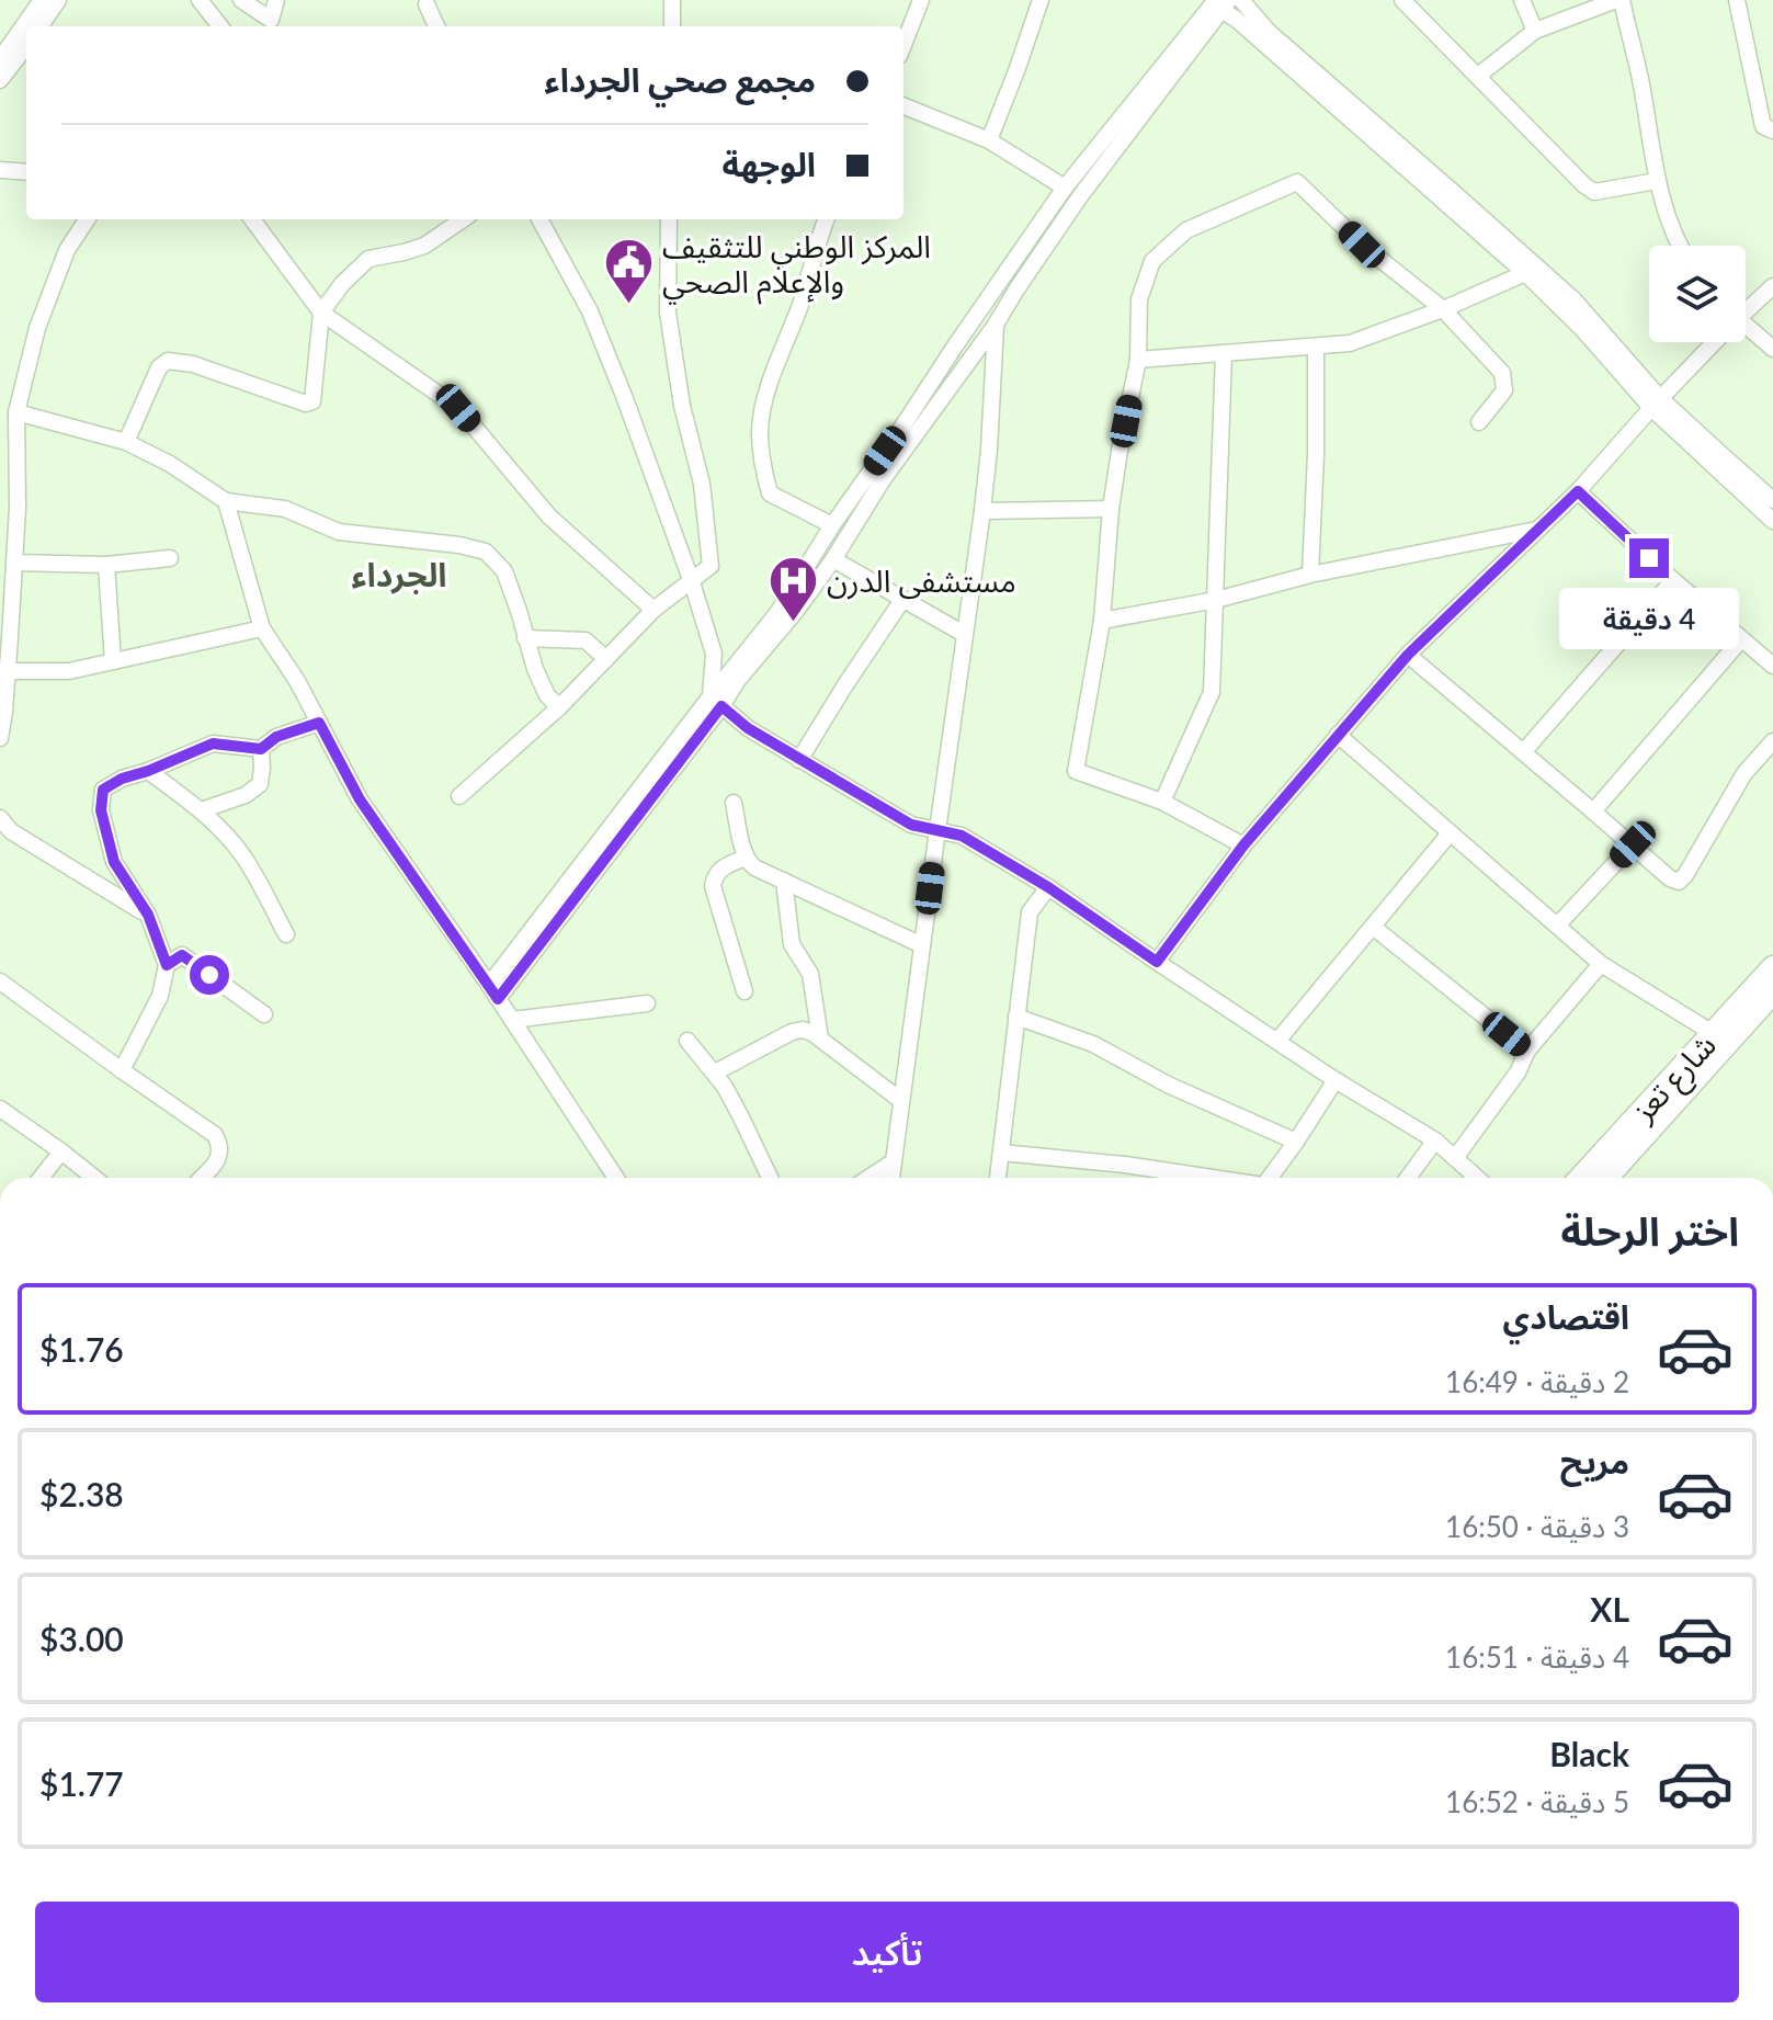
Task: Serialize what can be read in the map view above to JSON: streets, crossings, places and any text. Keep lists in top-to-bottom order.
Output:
{
  "streets": {
    "highway": ["شارع تعز"]
  },
  "districts": ["الجرداء"],
  "places": {
    "public building": ["المركز الوطني للتثقيف والإعلام الصحي"],
    "hospital": ["مستشفى الدرن"]
  },
  "page": {
    "banner": ["مجمع صحي الجرداء", "الوجهة"],
    "bubble": "4 دقيقة",
    "heading": "اختر الرحلة",
    "list": [
      {
        "name": "اقتصادي",
        "note": "2 دقيقة · 16:49",
        "value": "$1.76"
      },
      {
        "name": "مريح",
        "note": "3 دقيقة · 16:50",
        "value": "$2.38"
      },
      {
        "name": "XL",
        "note": "4 دقيقة · 16:51",
        "value": "$3.00"
      },
      {
        "name": "Black",
        "note": "5 دقيقة · 16:52",
        "value": "$1.77"
      }
    ],
    "buttons": "تأكيد"
  }
}
